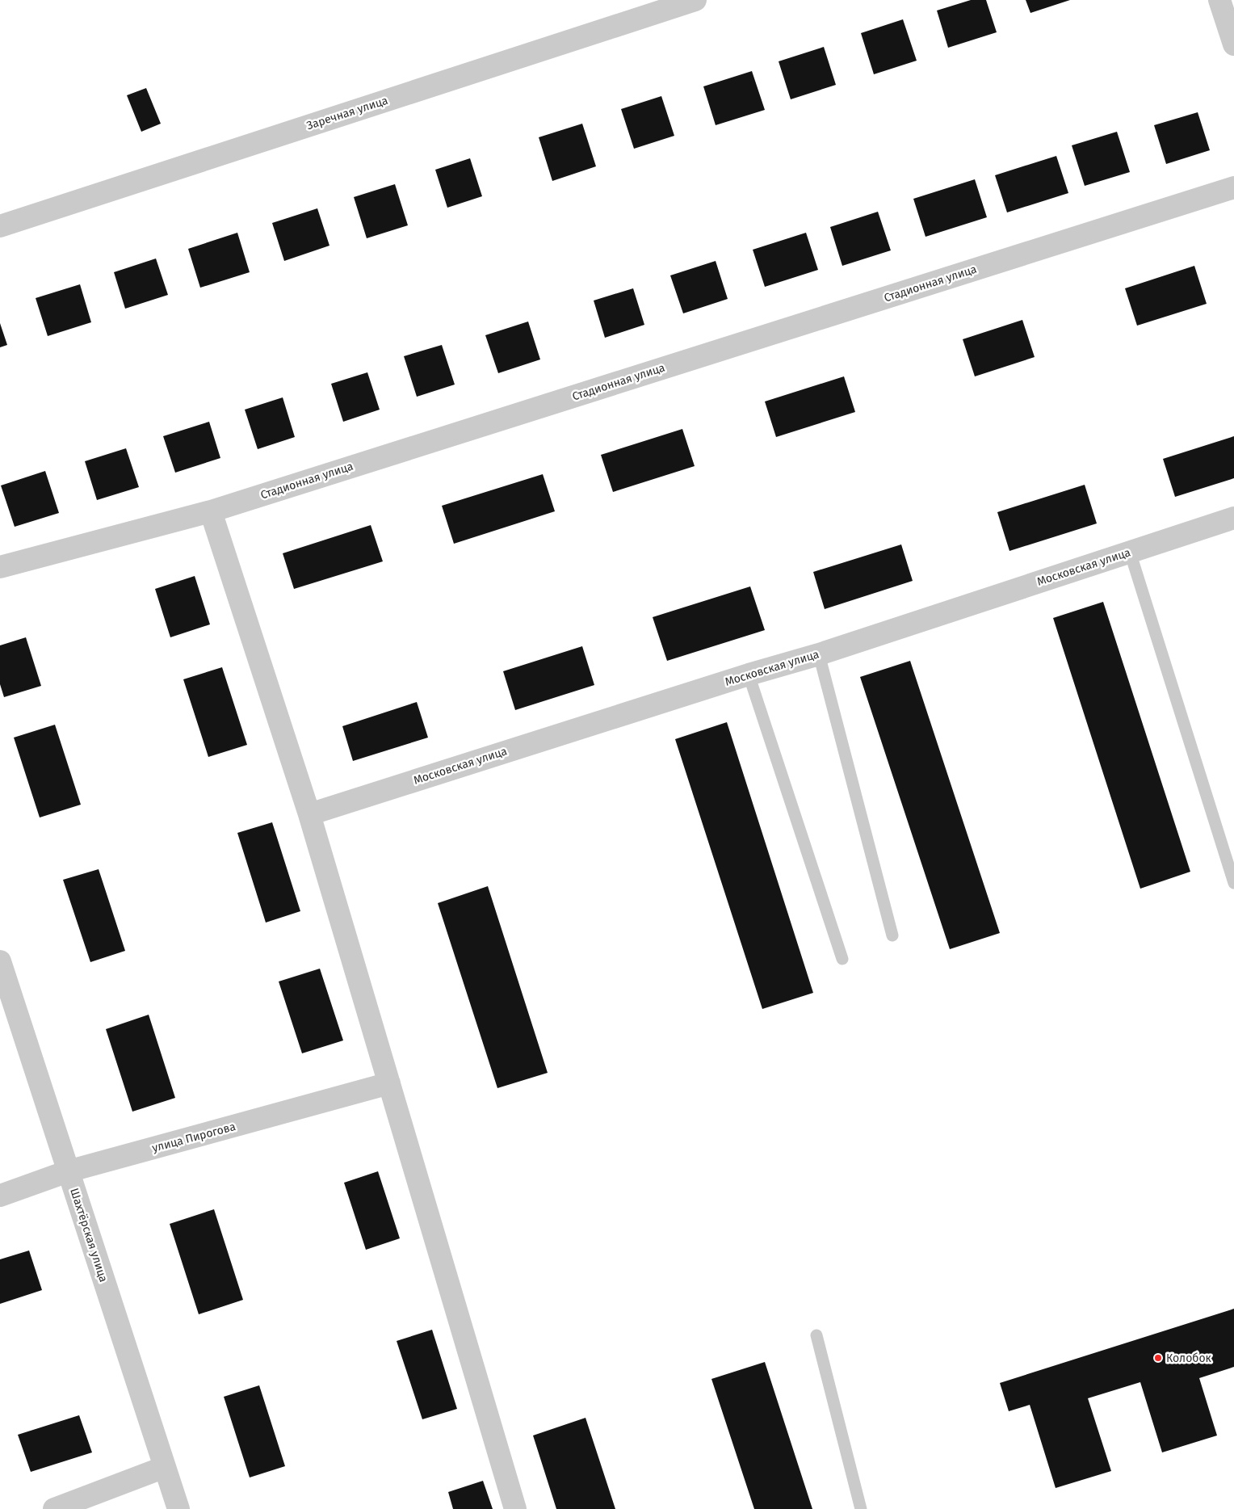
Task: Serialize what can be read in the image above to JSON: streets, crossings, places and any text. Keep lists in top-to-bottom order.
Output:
{
  "streets": {
    "street": [
      "Заречная улица",
      "Стадионная улица",
      "Московская улица",
      "улица Пирогова",
      "Шахтёрская улица"
    ]
  },
  "crossings": [
    ["улица Пирогова", "Шахтёрская улица"]
  ],
  "places": ["Колобок"]
}
